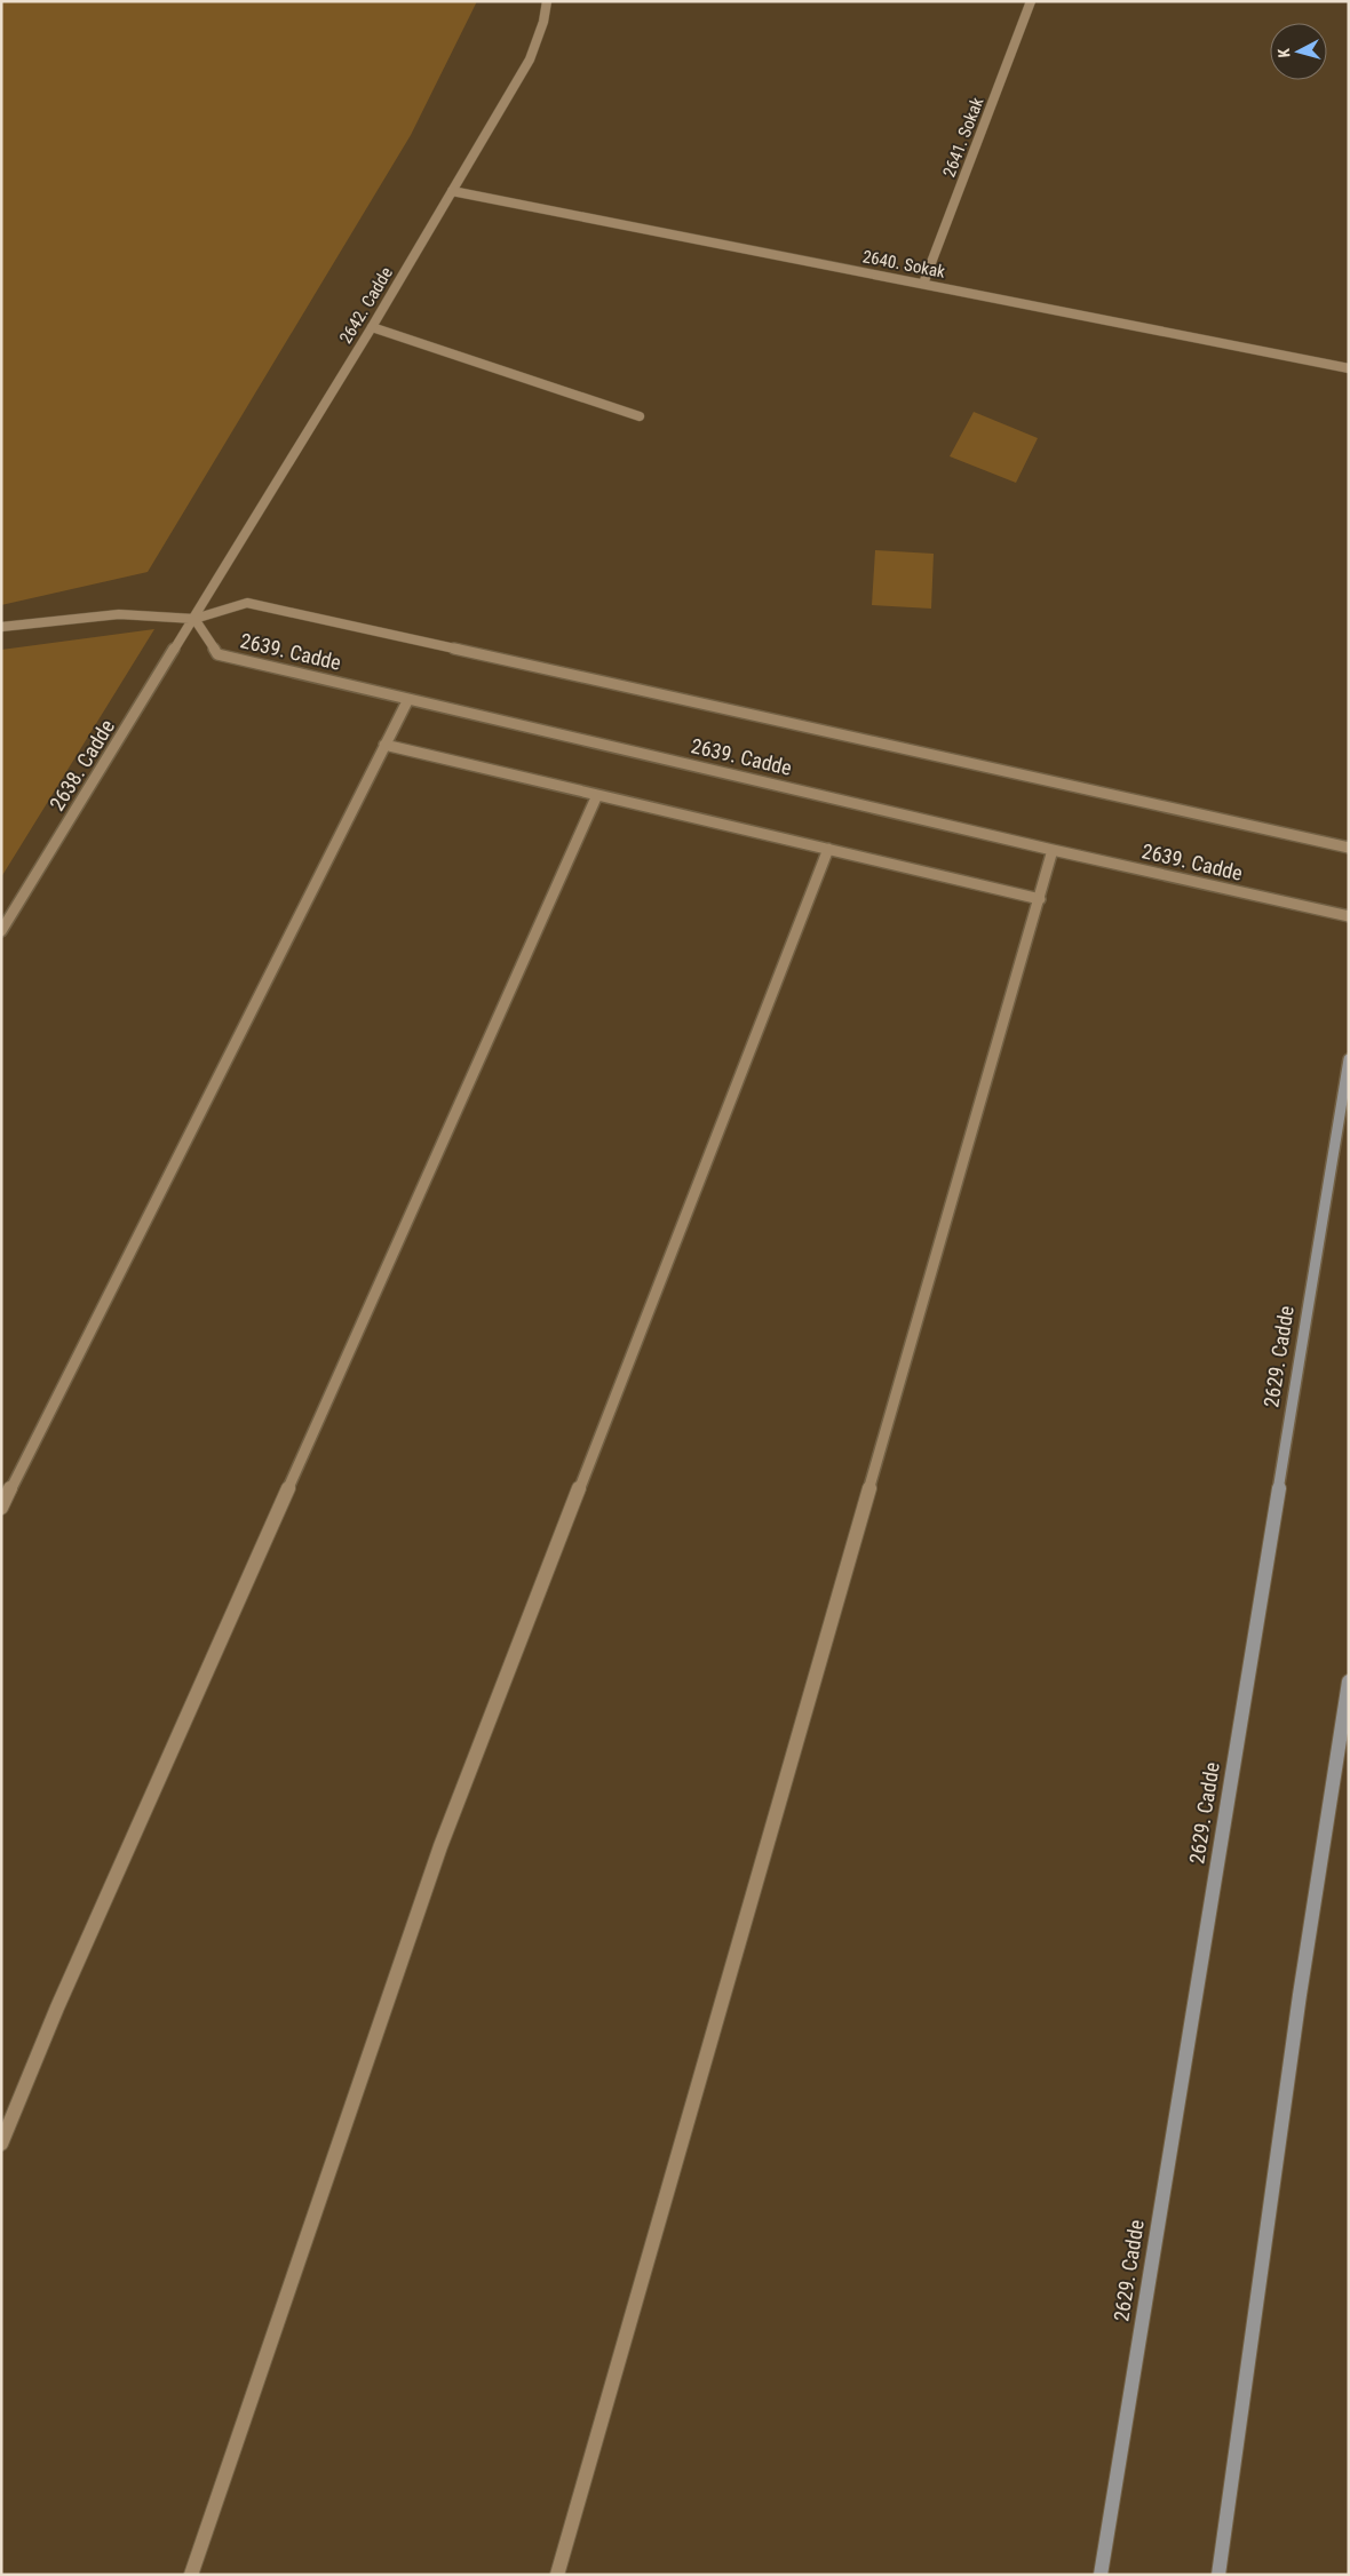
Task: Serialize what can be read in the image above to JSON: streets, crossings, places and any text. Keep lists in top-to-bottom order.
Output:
{
  "streets": {
    "main road": ["2629. Cadde"],
    "street": [
      "2641. Sokak",
      "2640. Sokak",
      "2642. Cadde",
      "2639. Cadde",
      "2638. Cadde"
    ]
  },
  "crossings": [
    ["2641. Sokak", "2640. Sokak"],
    ["2640. Sokak", "2642. Cadde"],
    ["2642. Cadde", "2639. Cadde"],
    ["2642. Cadde", "2638. Cadde"],
    ["2639. Cadde", "2638. Cadde"]
  ],
  "north": "left"
}
